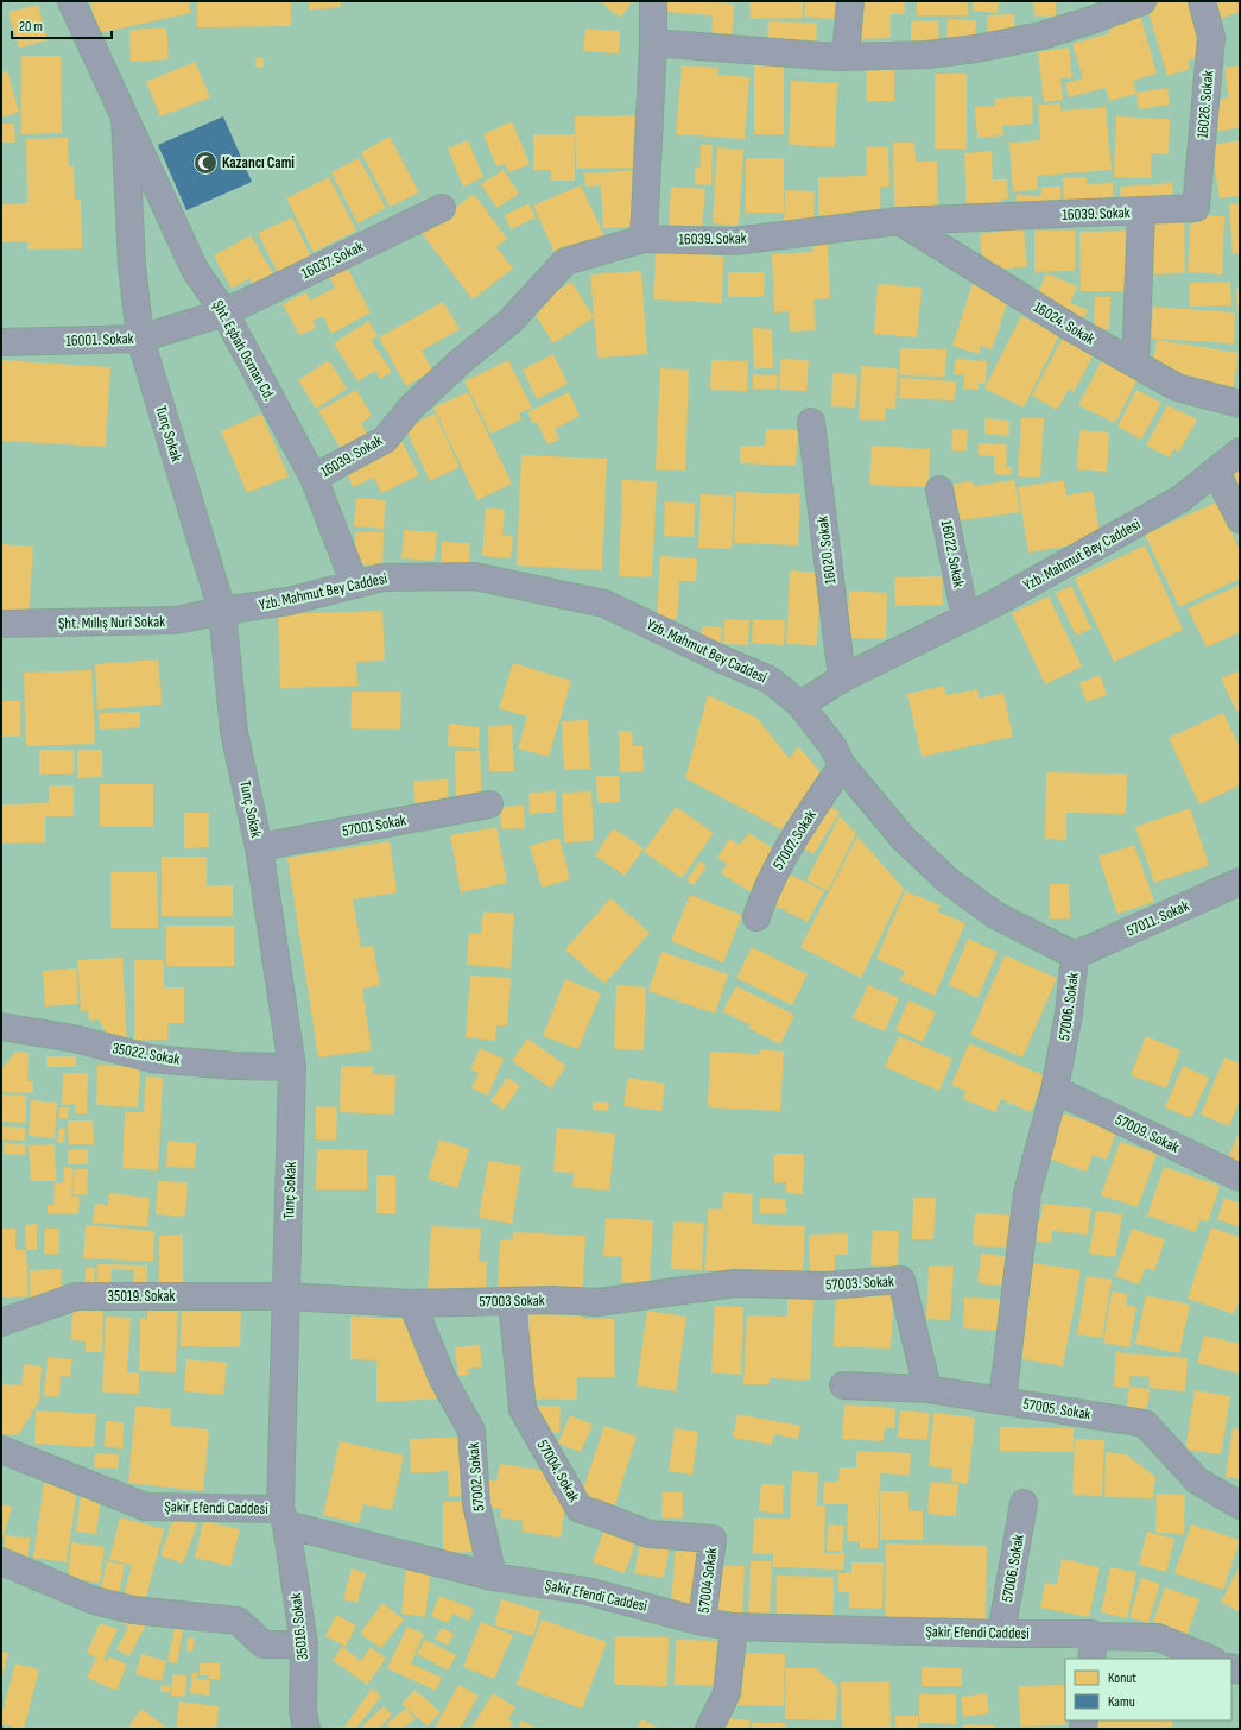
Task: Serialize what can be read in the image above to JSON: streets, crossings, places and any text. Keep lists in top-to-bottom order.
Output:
{
  "streets": {
    "street": [
      "16026. Sokak",
      "16039. Sokak",
      "16037. Sokak",
      "16024. Sokak",
      "16001. Sokak",
      "Şht. Eşbah Osman Cd.",
      "Tunç Sokak",
      "16020. Sokak",
      "16022. Sokak",
      "Yzb. Mahmut Bey Caddesi",
      "Şht. Mıllış Nuri Sokak",
      "57001 Sokak",
      "57007. Sokak",
      "57011. Sokak",
      "57006. Sokak",
      "35022. Sokak",
      "57009. Sokak",
      "57003. Sokak",
      "35019. Sokak",
      "57003 Sokak",
      "57005. Sokak",
      "57004. Sokak",
      "57002. Sokak",
      "Şakir Efendi Caddesi",
      "57004 Sokak",
      "35016. Sokak"
    ]
  },
  "crossings": [
    ["16026. Sokak", "16039. Sokak"],
    ["16039. Sokak", "16024. Sokak"],
    ["16039. Sokak", "Şht. Eşbah Osman Cd."],
    ["16037. Sokak", "16001. Sokak"],
    ["16037. Sokak", "Şht. Eşbah Osman Cd."],
    ["16001. Sokak", "Şht. Eşbah Osman Cd."],
    ["16001. Sokak", "Tunç Sokak"],
    ["Şht. Eşbah Osman Cd.", "Tunç Sokak"],
    ["Şht. Eşbah Osman Cd.", "Yzb. Mahmut Bey Caddesi"],
    ["Tunç Sokak", "Yzb. Mahmut Bey Caddesi"],
    ["Tunç Sokak", "Şht. Mıllış Nuri Sokak"],
    ["Tunç Sokak", "57001 Sokak"],
    ["Tunç Sokak", "35022. Sokak"],
    ["Tunç Sokak", "35019. Sokak"],
    ["Tunç Sokak", "57003 Sokak"],
    ["Tunç Sokak", "Şakir Efendi Caddesi"],
    ["Tunç Sokak", "35016. Sokak"],
    ["16020. Sokak", "Yzb. Mahmut Bey Caddesi"],
    ["16022. Sokak", "Yzb. Mahmut Bey Caddesi"],
    ["Yzb. Mahmut Bey Caddesi", "Şht. Mıllış Nuri Sokak"],
    ["Yzb. Mahmut Bey Caddesi", "57006. Sokak"],
    ["57007. Sokak", "57006. Sokak"],
    ["57011. Sokak", "57006. Sokak"],
    ["57006. Sokak", "57009. Sokak"],
    ["57006. Sokak", "57005. Sokak"],
    ["57006. Sokak", "Şakir Efendi Caddesi"],
    ["57003. Sokak", "57003 Sokak"],
    ["57003. Sokak", "57005. Sokak"],
    ["35019. Sokak", "57003 Sokak"],
    ["57003 Sokak", "57004. Sokak"],
    ["57003 Sokak", "57002. Sokak"],
    ["57004. Sokak", "57004 Sokak"],
    ["57002. Sokak", "Şakir Efendi Caddesi"],
    ["Şakir Efendi Caddesi", "57004 Sokak"],
    ["Şakir Efendi Caddesi", "35016. Sokak"]
  ],
  "places": {
    "mosque": ["Kazancı Cami"]
  },
  "legend": ["Konut", "Kamu"],
  "scale_bar": "20 m"
}
